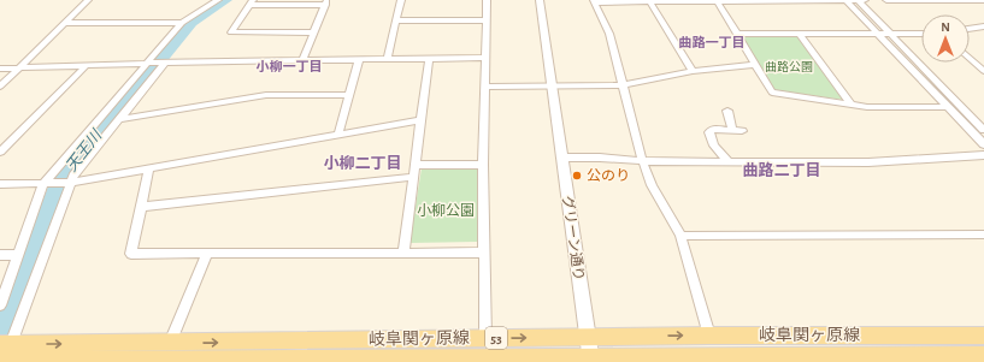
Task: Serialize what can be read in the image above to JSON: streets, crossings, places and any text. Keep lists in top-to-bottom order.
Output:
{
  "streets": {
    "main road": ["岐阜関ヶ原線", "53"],
    "street": ["グリーン通り"]
  },
  "crossings": [
    ["グリーン通り", "岐阜関ヶ原線"]
  ],
  "districts": [
    "曲路一丁目",
    "小柳一丁目",
    "小柳二丁目",
    "曲路二丁目"
  ],
  "water": ["天王川"],
  "parks": ["曲路公園", "小柳公園"],
  "places": ["公のり"],
  "north": "top"
}
